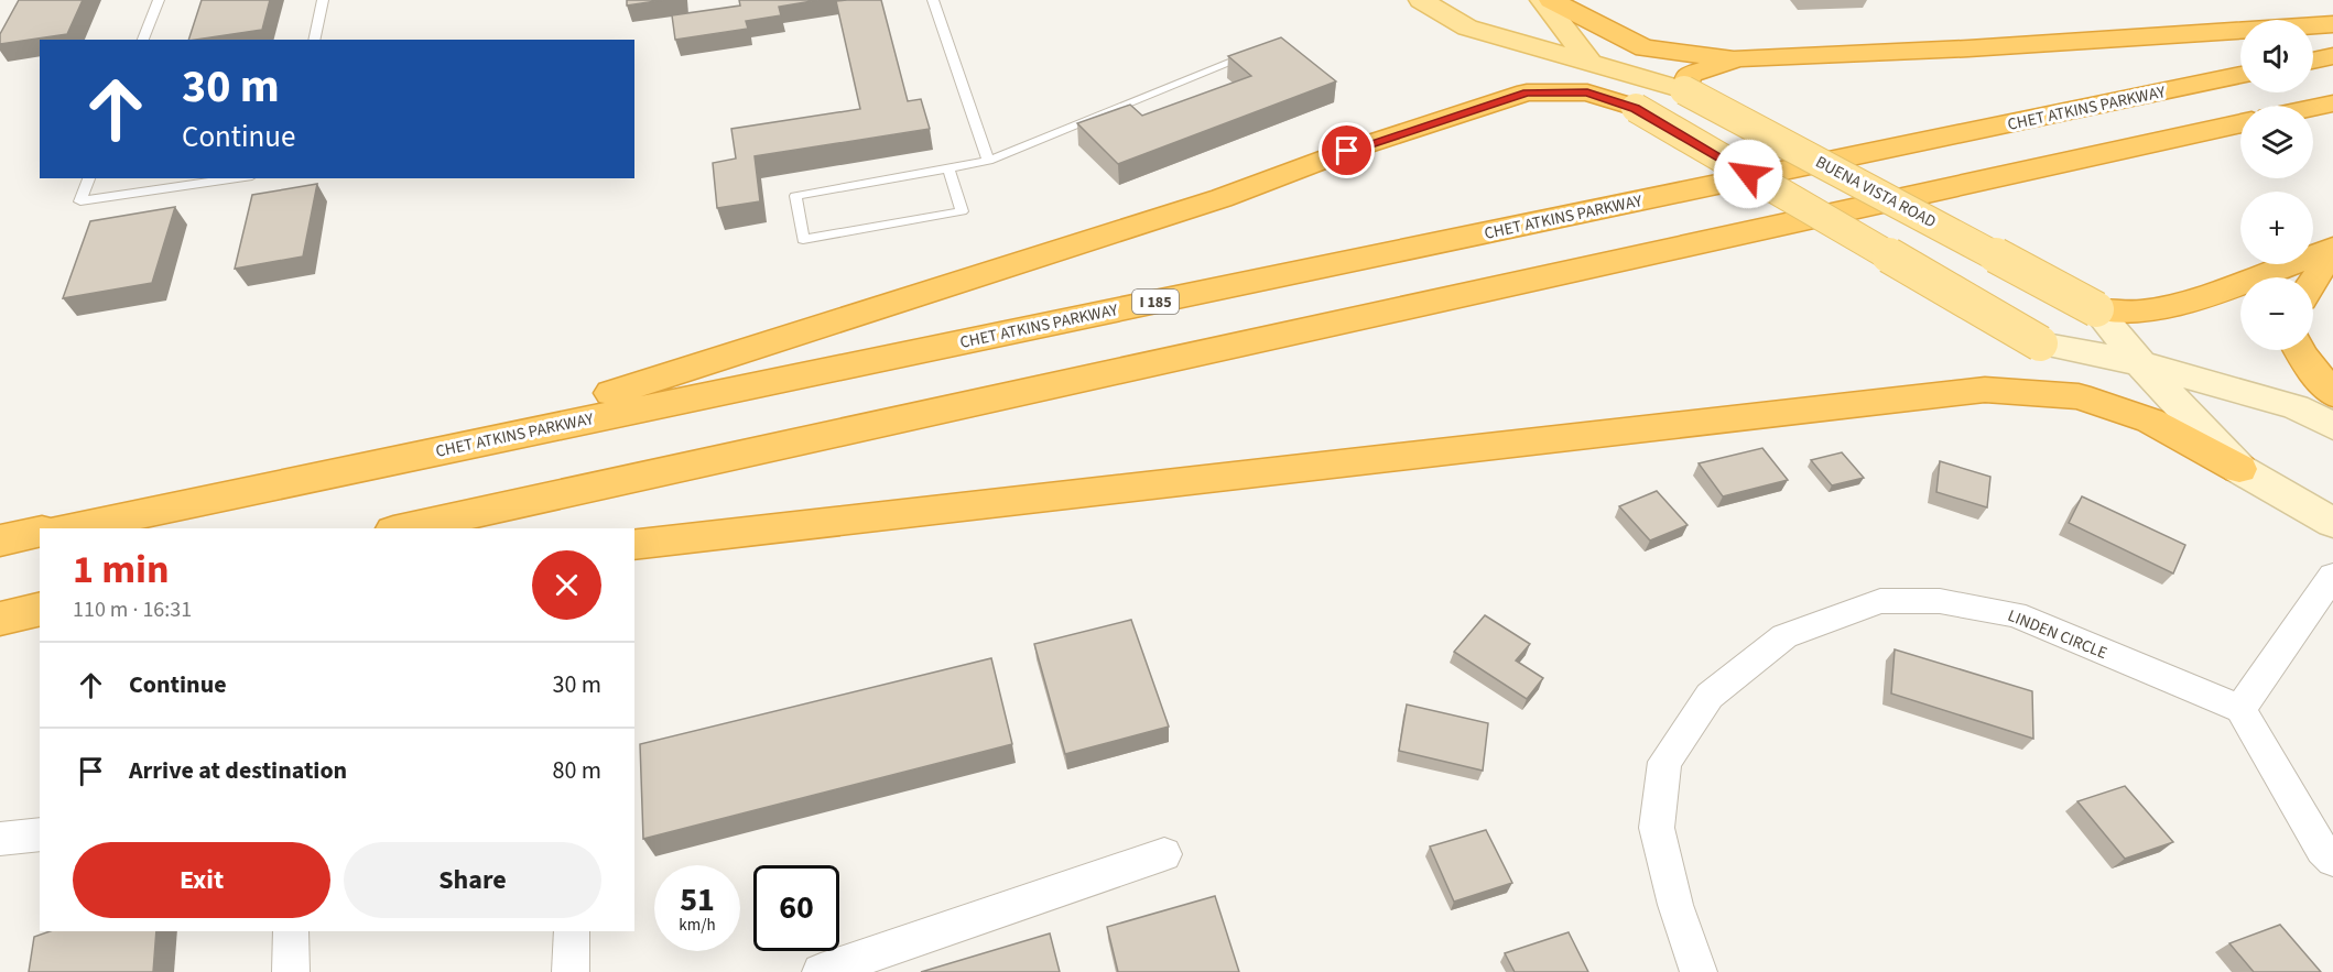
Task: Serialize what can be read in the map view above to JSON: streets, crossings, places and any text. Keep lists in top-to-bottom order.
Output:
{
  "streets": {
    "highway": ["CHET ATKINS PARKWAY", "I 185"],
    "main road": ["BUENA VISTA ROAD"],
    "street": ["LINDEN CIRCLE"]
  },
  "page": {
    "map_buttons": ["+", "−"],
    "turn": ["30 m", "Continue"],
    "heading": ["1 min", "110 m · 16:31"],
    "list": [
      {
        "name": "Continue",
        "value": "30 m"
      },
      {
        "name": "Arrive at destination",
        "value": "80 m"
      }
    ],
    "buttons": ["Exit", "Share"],
    "speed": "51 km/h",
    "limit": "60"
  }
}
